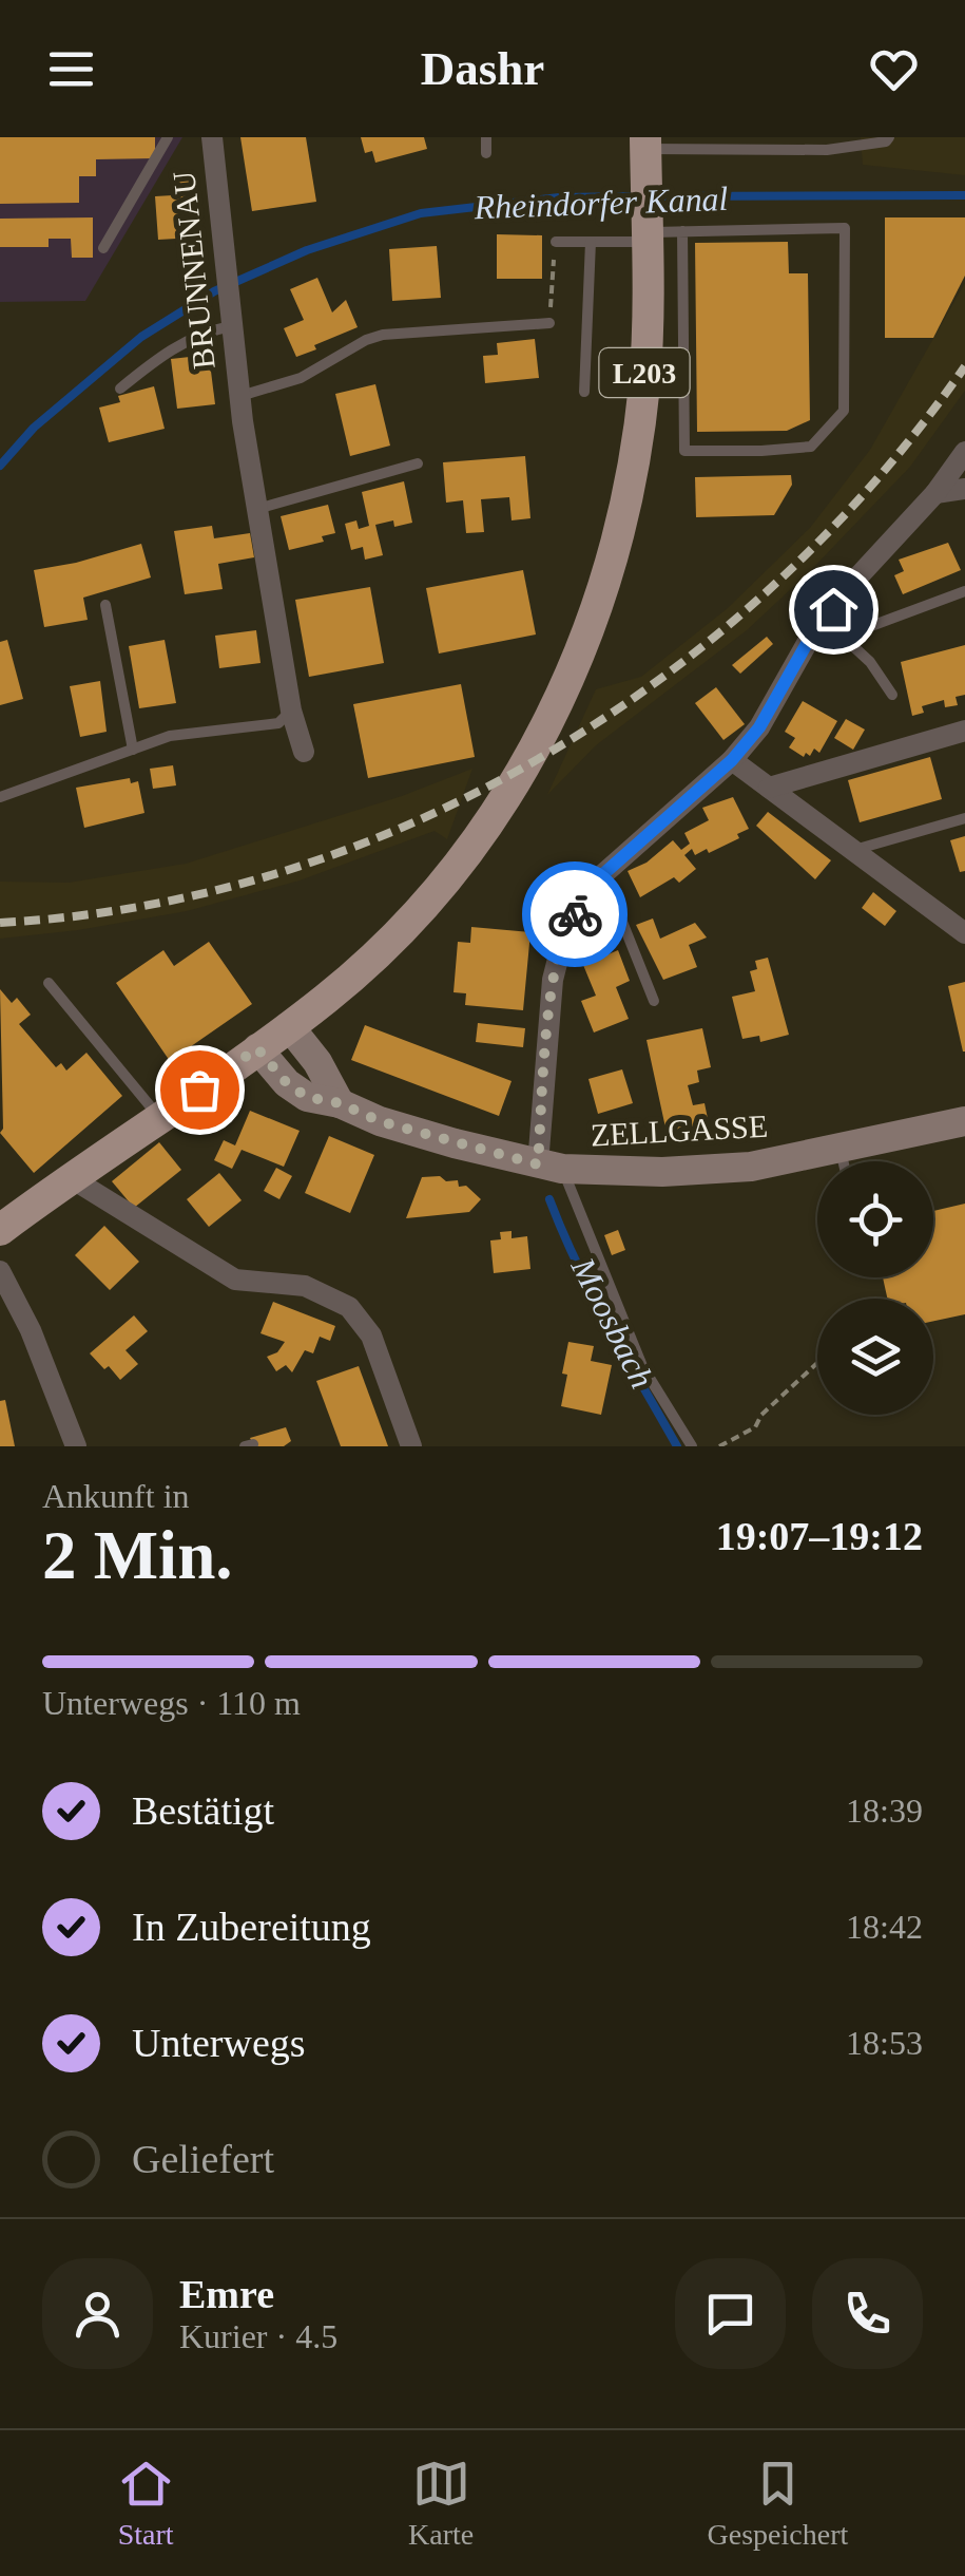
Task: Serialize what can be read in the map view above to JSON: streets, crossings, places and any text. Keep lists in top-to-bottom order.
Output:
{
  "streets": {
    "main road": ["L203", "ZELLGASSE"],
    "street": ["BRUNNENAU"]
  },
  "crossings": [
    ["L203", "ZELLGASSE"]
  ],
  "water": ["Rheindorfer Kanal", "Moosbach"],
  "page": {
    "header": "Dashr",
    "heading": ["2 Min.", "Ankunft in", "19:07–19:12"],
    "panel": ["Emre", "Kurier · 4.5"],
    "bar": "Unterwegs · 110 m",
    "list": [
      ["Bestätigt", "18:39"],
      ["In Zubereitung", "18:42"],
      ["Unterwegs", "18:53"],
      "Geliefert"
    ],
    "tabs": ["Start", "Karte", "Gespeichert"]
  }
}
